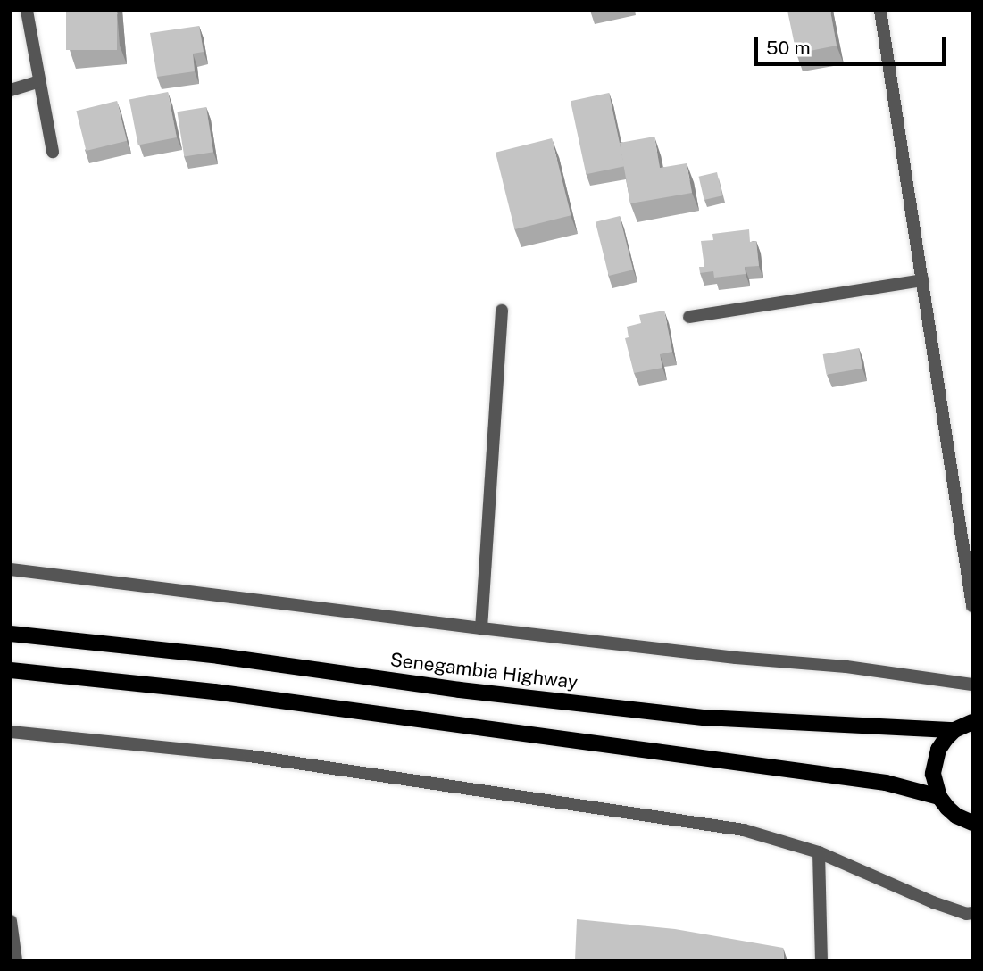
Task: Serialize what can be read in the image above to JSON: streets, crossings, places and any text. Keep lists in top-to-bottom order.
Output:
{
  "streets": {
    "main road": ["Senegambia Highway"]
  },
  "scale_bar": "50 m"
}
